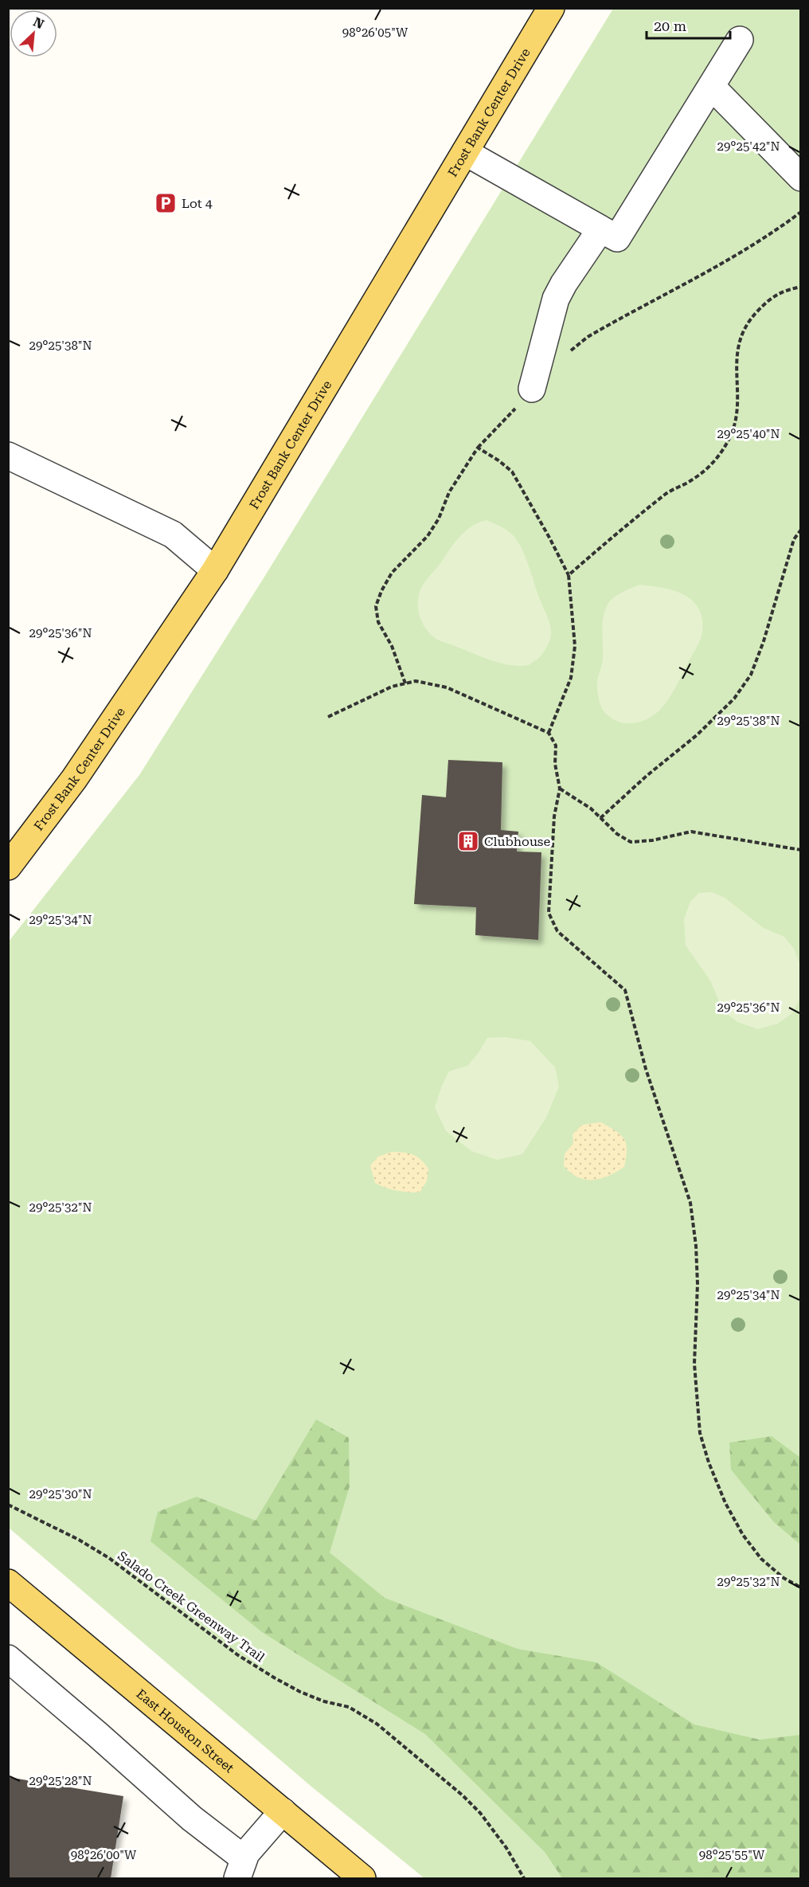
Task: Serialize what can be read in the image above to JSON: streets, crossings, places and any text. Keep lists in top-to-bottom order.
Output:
{
  "streets": {
    "main road": ["Frost Bank Center Drive", "East Houston Street"],
    "path": ["Salado Creek Greenway Trail"]
  },
  "places": {
    "parking": ["Lot 4"],
    "building": ["Clubhouse"]
  },
  "scale_bar": "20 m",
  "north": "top right",
  "coordinates": [
    "98°26'05\"W",
    "29°25'42\"N",
    "29°25'38\"N",
    "29°25'40\"N",
    "29°25'36\"N",
    "29°25'34\"N",
    "29°25'32\"N",
    "29°25'30\"N",
    "29°25'28\"N",
    "98°26'00\"W",
    "98°25'55\"W"
  ]
}
